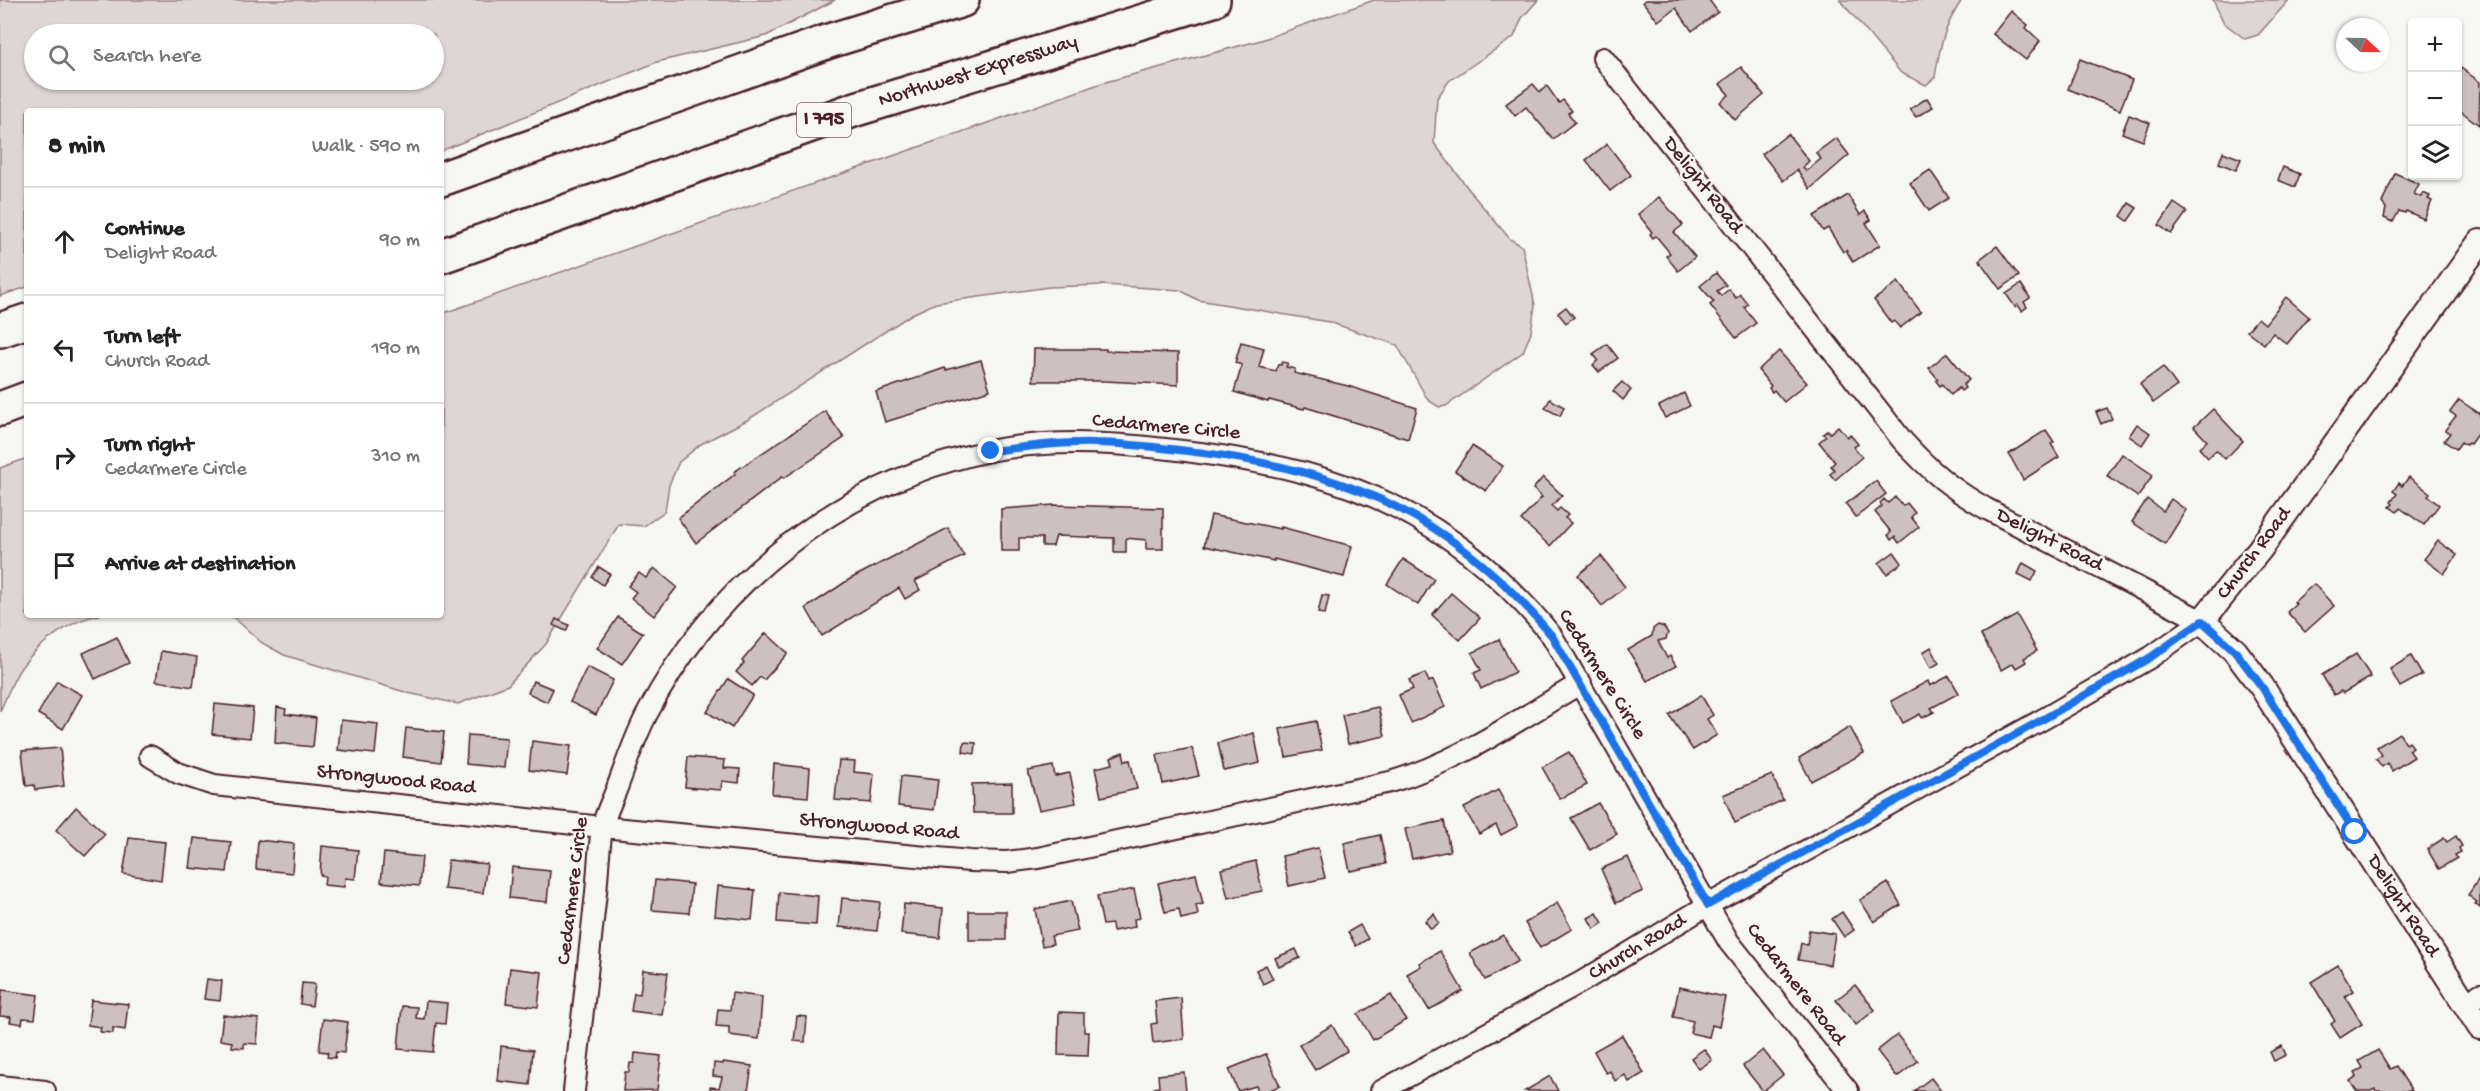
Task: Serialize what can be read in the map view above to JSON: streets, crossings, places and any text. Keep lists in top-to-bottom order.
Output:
{
  "streets": {
    "highway": ["Northwest Expressway", "I 795"],
    "street": [
      "Delight Road",
      "Cedarmere Circle",
      "Church Road",
      "Strongwood Road",
      "Cedarmere Road"
    ]
  },
  "crossings": [
    ["Delight Road", "Church Road"],
    ["Cedarmere Circle", "Church Road"],
    ["Cedarmere Circle", "Strongwood Road"],
    ["Cedarmere Circle", "Cedarmere Road"],
    ["Church Road", "Cedarmere Road"]
  ],
  "north": "right",
  "page": {
    "map_buttons": ["+", "−"],
    "search": "Search here",
    "heading": ["8 min", "Walk · 590 m"],
    "list": [
      ["Continue", "Delight Road", "90 m"],
      ["Turn left", "Church Road", "190 m"],
      ["Turn right", "Cedarmere Circle", "310 m"],
      "Arrive at destination"
    ]
  }
}
